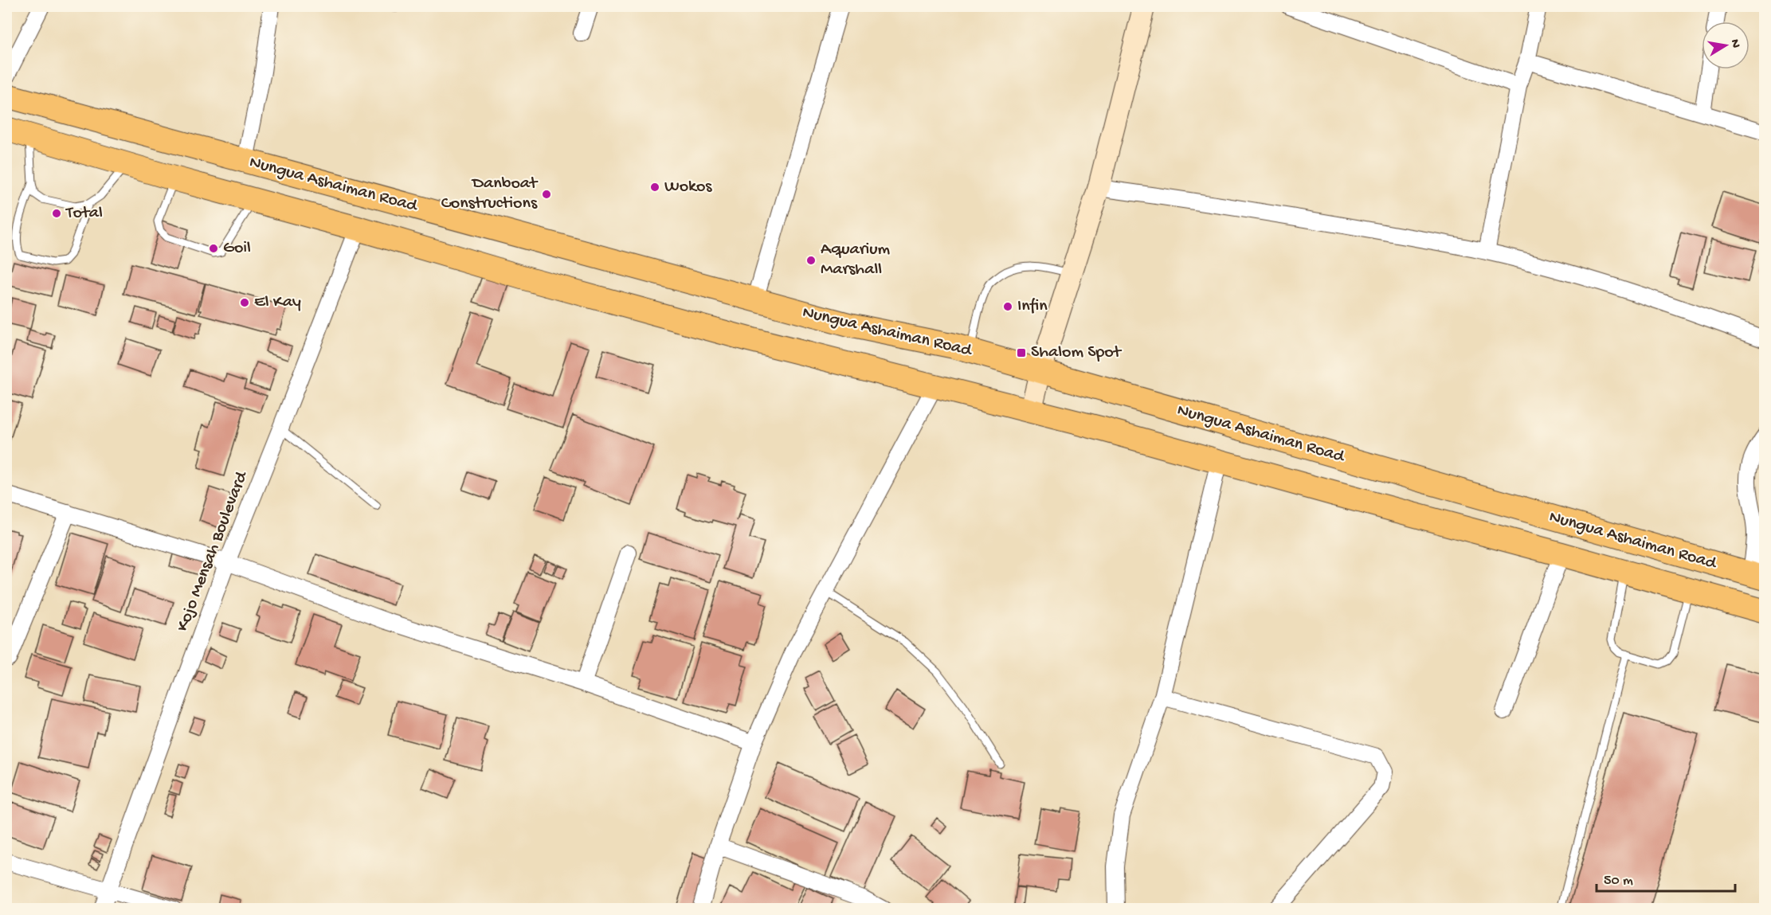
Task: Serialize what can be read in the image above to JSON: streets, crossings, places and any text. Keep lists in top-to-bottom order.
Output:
{
  "streets": {
    "main road": ["Nungua Ashaiman Road"],
    "street": ["Kojo Mensah Boulevard"]
  },
  "crossings": [
    ["Nungua Ashaiman Road", "Kojo Mensah Boulevard"]
  ],
  "places": {
    "other": [
      "Wokos",
      "Danboat Constructions",
      "Total",
      "Goil",
      "Aquarium Marshall",
      "El Kay",
      "Infin"
    ],
    "transit": ["Shalom Spot"]
  },
  "scale_bar": "50 m",
  "north": "right"
}
